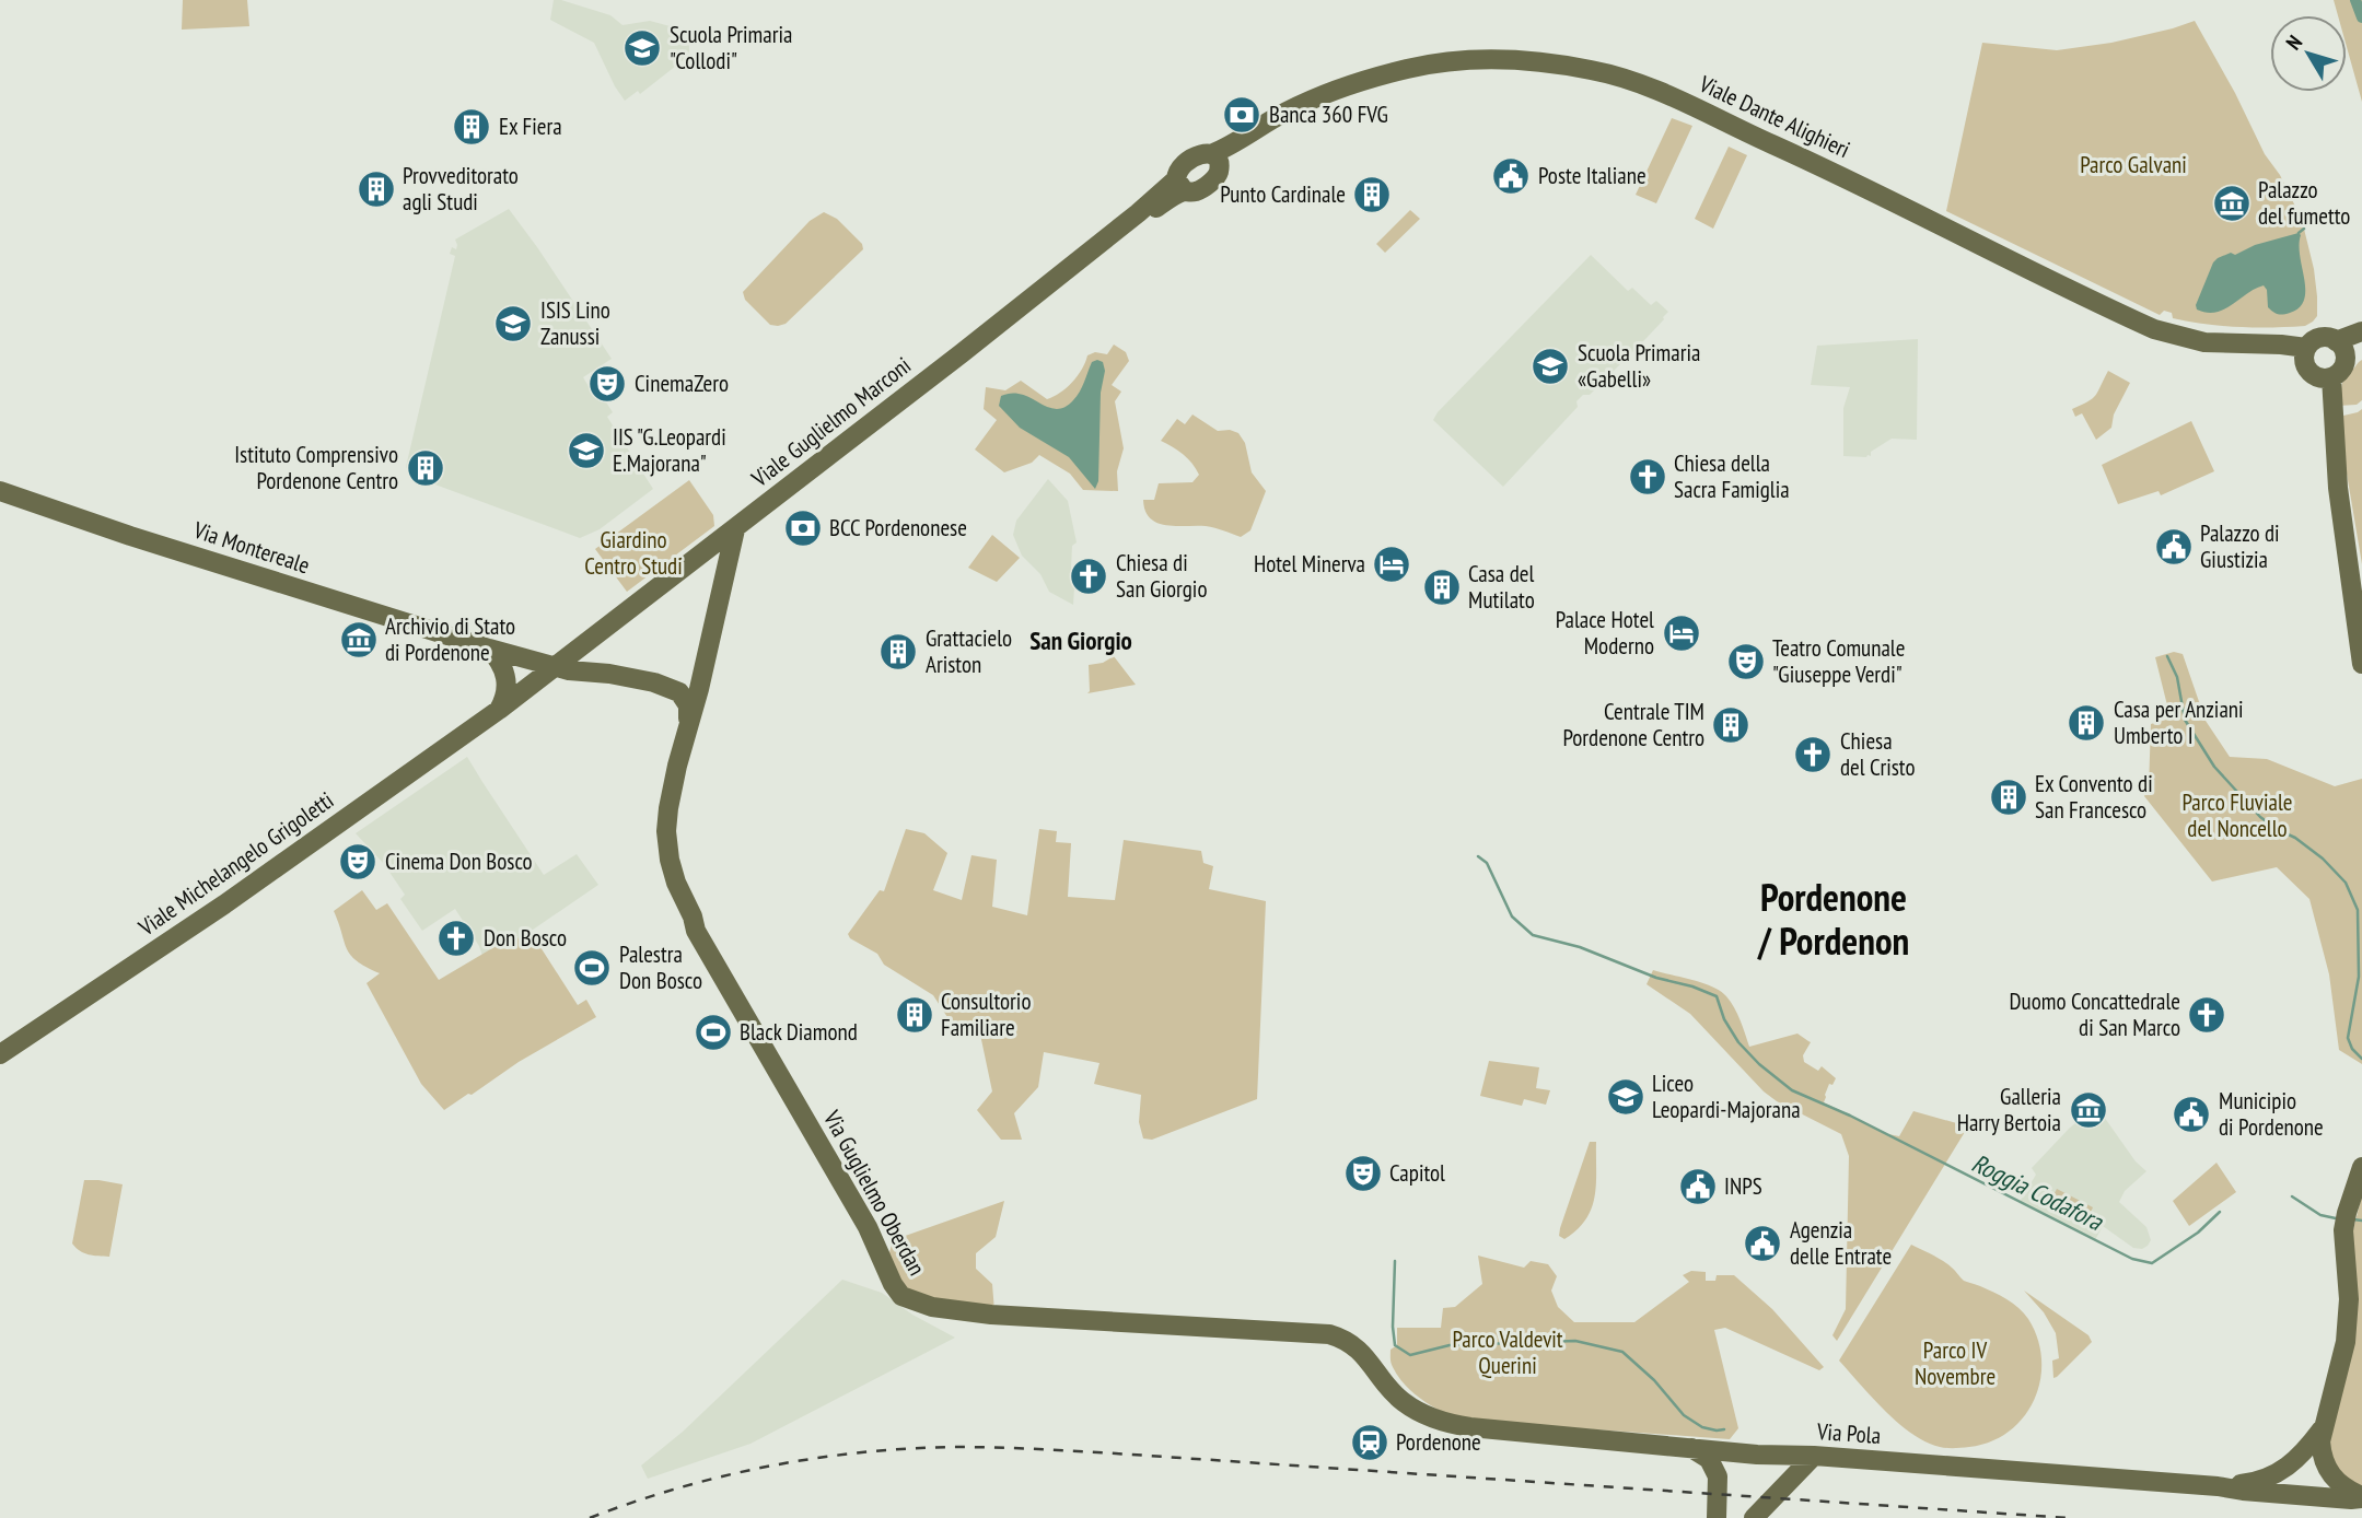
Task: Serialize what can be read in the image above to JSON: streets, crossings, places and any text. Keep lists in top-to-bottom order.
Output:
{
  "streets": {
    "main road": [
      "Viale Dante Alighieri",
      "Viale Guglielmo Marconi",
      "Via Montereale",
      "Viale Michelangelo Grigoletti",
      "Via Guglielmo Oberdan",
      "Via Pola"
    ]
  },
  "crossings": [
    ["Viale Dante Alighieri", "Viale Guglielmo Marconi"],
    ["Viale Guglielmo Marconi", "Via Montereale"],
    ["Viale Guglielmo Marconi", "Viale Michelangelo Grigoletti"],
    ["Viale Guglielmo Marconi", "Via Guglielmo Oberdan"],
    ["Via Montereale", "Viale Michelangelo Grigoletti"],
    ["Via Montereale", "Via Guglielmo Oberdan"],
    ["Via Guglielmo Oberdan", "Via Pola"]
  ],
  "districts": ["San Giorgio", "Pordenone / Pordenon"],
  "water": ["Roggia Codafora"],
  "parks": [
    "Parco Galvani",
    "Giardino Centro Studi",
    "Parco Fluviale del Noncello",
    "Parco Valdevit Querini",
    "Parco IV Novembre"
  ],
  "places": {
    "school or university": [
      "Scuola Primaria \"Collodi\"",
      "ISIS Lino Zanussi",
      "Scuola Primaria «Gabelli»",
      "IIS \"G.Leopardi E.Majorana\"",
      "Liceo Leopardi-Majorana"
    ],
    "bank": ["Banca 360 FVG", "BCC Pordenonese"],
    "building": [
      "Ex Fiera",
      "Provveditorato agli Studi",
      "Punto Cardinale",
      "Istituto Comprensivo Pordenone Centro",
      "Casa del Mutilato",
      "Grattacielo Ariston",
      "Casa per Anziani Umberto I",
      "Centrale TIM Pordenone Centro",
      "Ex Convento di San Francesco",
      "Consultorio Familiare"
    ],
    "public building": [
      "Poste Italiane",
      "Palazzo di Giustizia",
      "Municipio di Pordenone",
      "INPS",
      "Agenzia delle Entrate"
    ],
    "museum": ["Palazzo del fumetto", "Archivio di Stato di Pordenone", "Galleria Harry Bertoia"],
    "theatre": [
      "CinemaZero",
      "Teatro Comunale \"Giuseppe Verdi\"",
      "Cinema Don Bosco",
      "Capitol"
    ],
    "church": [
      "Chiesa della Sacra Famiglia",
      "Chiesa di San Giorgio",
      "Chiesa del Cristo",
      "Don Bosco",
      "Duomo Concattedrale di San Marco"
    ],
    "hotel": ["Hotel Minerva", "Palace Hotel Moderno"],
    "sports": ["Palestra Don Bosco", "Black Diamond"],
    "station": ["Pordenone"]
  },
  "north": "top left"
}
